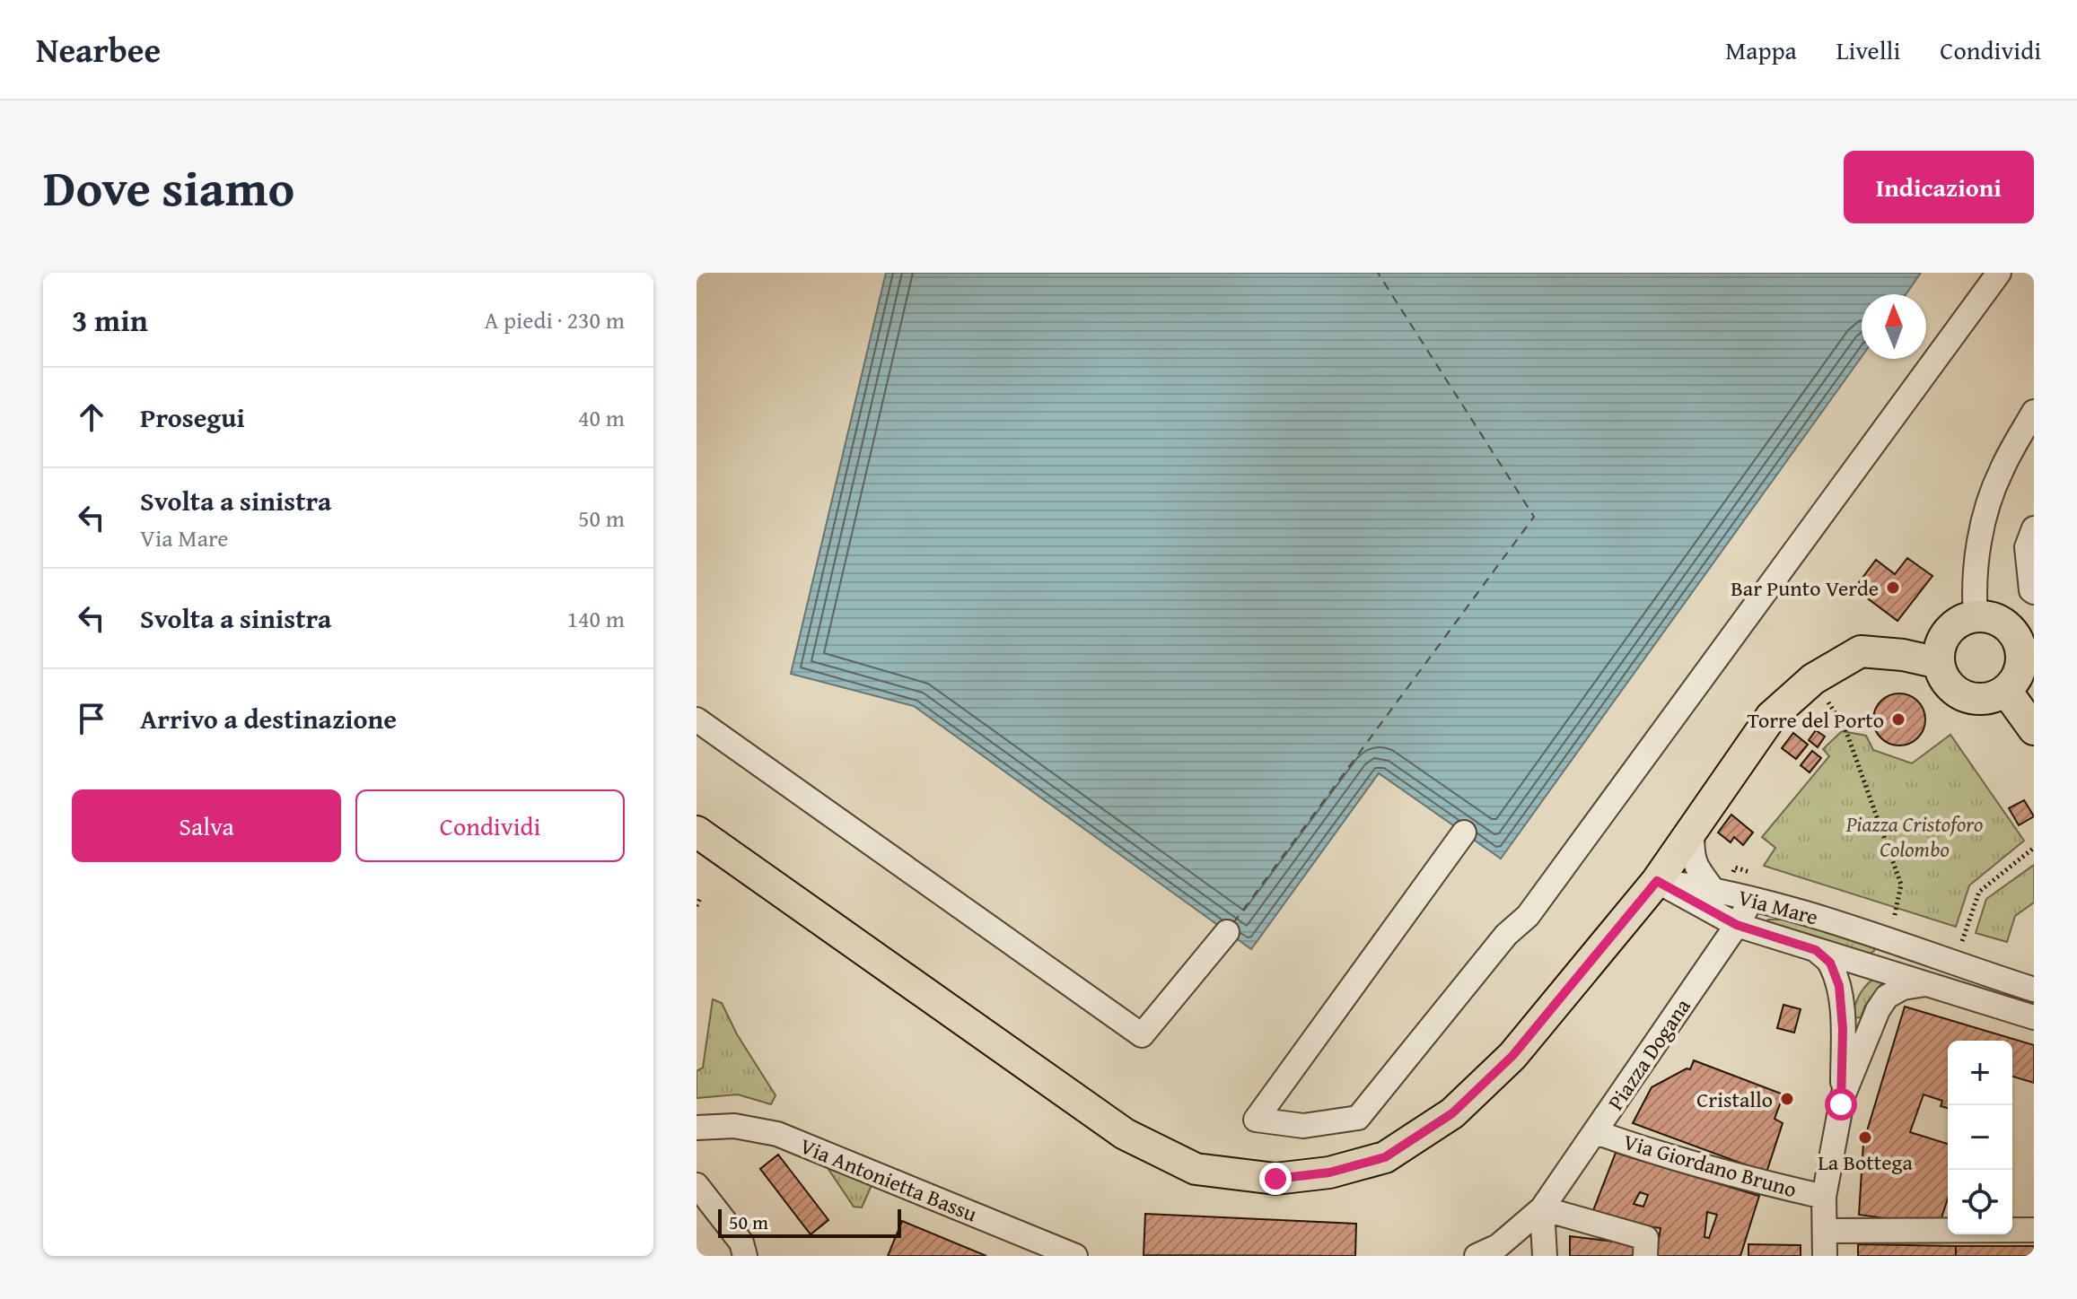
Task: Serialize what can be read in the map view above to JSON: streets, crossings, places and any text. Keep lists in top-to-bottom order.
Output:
{
  "streets": {
    "street": [
      "Via Mare",
      "Piazza Dogana",
      "Via Giordano Bruno",
      "Via Antonietta Bassu"
    ]
  },
  "crossings": [
    ["Via Mare", "Piazza Dogana"],
    ["Piazza Dogana", "Via Giordano Bruno"]
  ],
  "parks": ["Piazza Cristoforo Colombo"],
  "places": [
    "Bar Punto Verde",
    "Torre del Porto",
    "Cristallo",
    "La Bottega"
  ],
  "scale_bar": "50 m",
  "north": "top",
  "page": {
    "header": "Nearbee",
    "nav": ["Mappa", "Livelli", "Condividi"],
    "title": "Dove siamo",
    "buttons": [
      "Indicazioni",
      ["Salva", "Condividi"]
    ],
    "heading": ["3 min", "A piedi · 230 m"],
    "list": [
      ["Prosegui", "40 m"],
      ["Svolta a sinistra", "Via Mare", "50 m"],
      ["Svolta a sinistra", "140 m"],
      "Arrivo a destinazione"
    ],
    "map_buttons": ["+", "−"],
    "scale": "50 m"
  }
}
